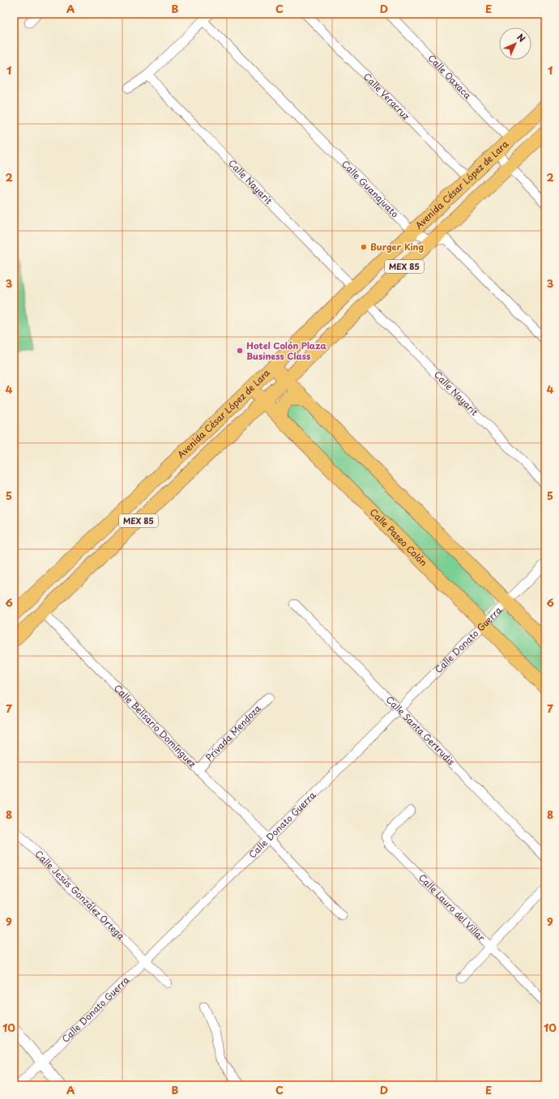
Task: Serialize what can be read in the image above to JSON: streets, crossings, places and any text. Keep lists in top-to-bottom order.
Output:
{
  "streets": {
    "main road": ["Avenida César López de Lara", "MEX 85", "Calle Paseo Colón"],
    "street": [
      "Calle Oaxaca",
      "Calle Veracruz",
      "Calle Nayarit",
      "Calle Guanajuato",
      "Calle Donato Guerra",
      "Calle Belisario Domínguez",
      "Calle Santa Gertrudis",
      "Privada Mendoza",
      "Calle Jesús González Ortega",
      "Calle Lauro del Villar"
    ]
  },
  "crossings": [
    ["Calle Oaxaca", "Avenida César López de Lara"],
    ["Calle Veracruz", "Avenida César López de Lara"],
    ["Calle Nayarit", "Avenida César López de Lara"],
    ["Avenida César López de Lara", "Calle Guanajuato"],
    ["Avenida César López de Lara", "Calle Paseo Colón"],
    ["Avenida César López de Lara", "Calle Belisario Domínguez"],
    ["Calle Paseo Colón", "Calle Donato Guerra"],
    ["Calle Donato Guerra", "Calle Belisario Domínguez"],
    ["Calle Donato Guerra", "Calle Santa Gertrudis"],
    ["Calle Donato Guerra", "Calle Jesús González Ortega"],
    ["Calle Belisario Domínguez", "Privada Mendoza"]
  ],
  "places": ["Burger King", "Hotel Colón Plaza Business Class"],
  "north": "top right",
  "grid": {
    "columns": [
      "A",
      "B",
      "C",
      "D",
      "E"
    ],
    "rows": [
      "1",
      "2",
      "3",
      "4",
      "5",
      "6",
      "7",
      "8",
      "9",
      "10"
    ]
  }
}
